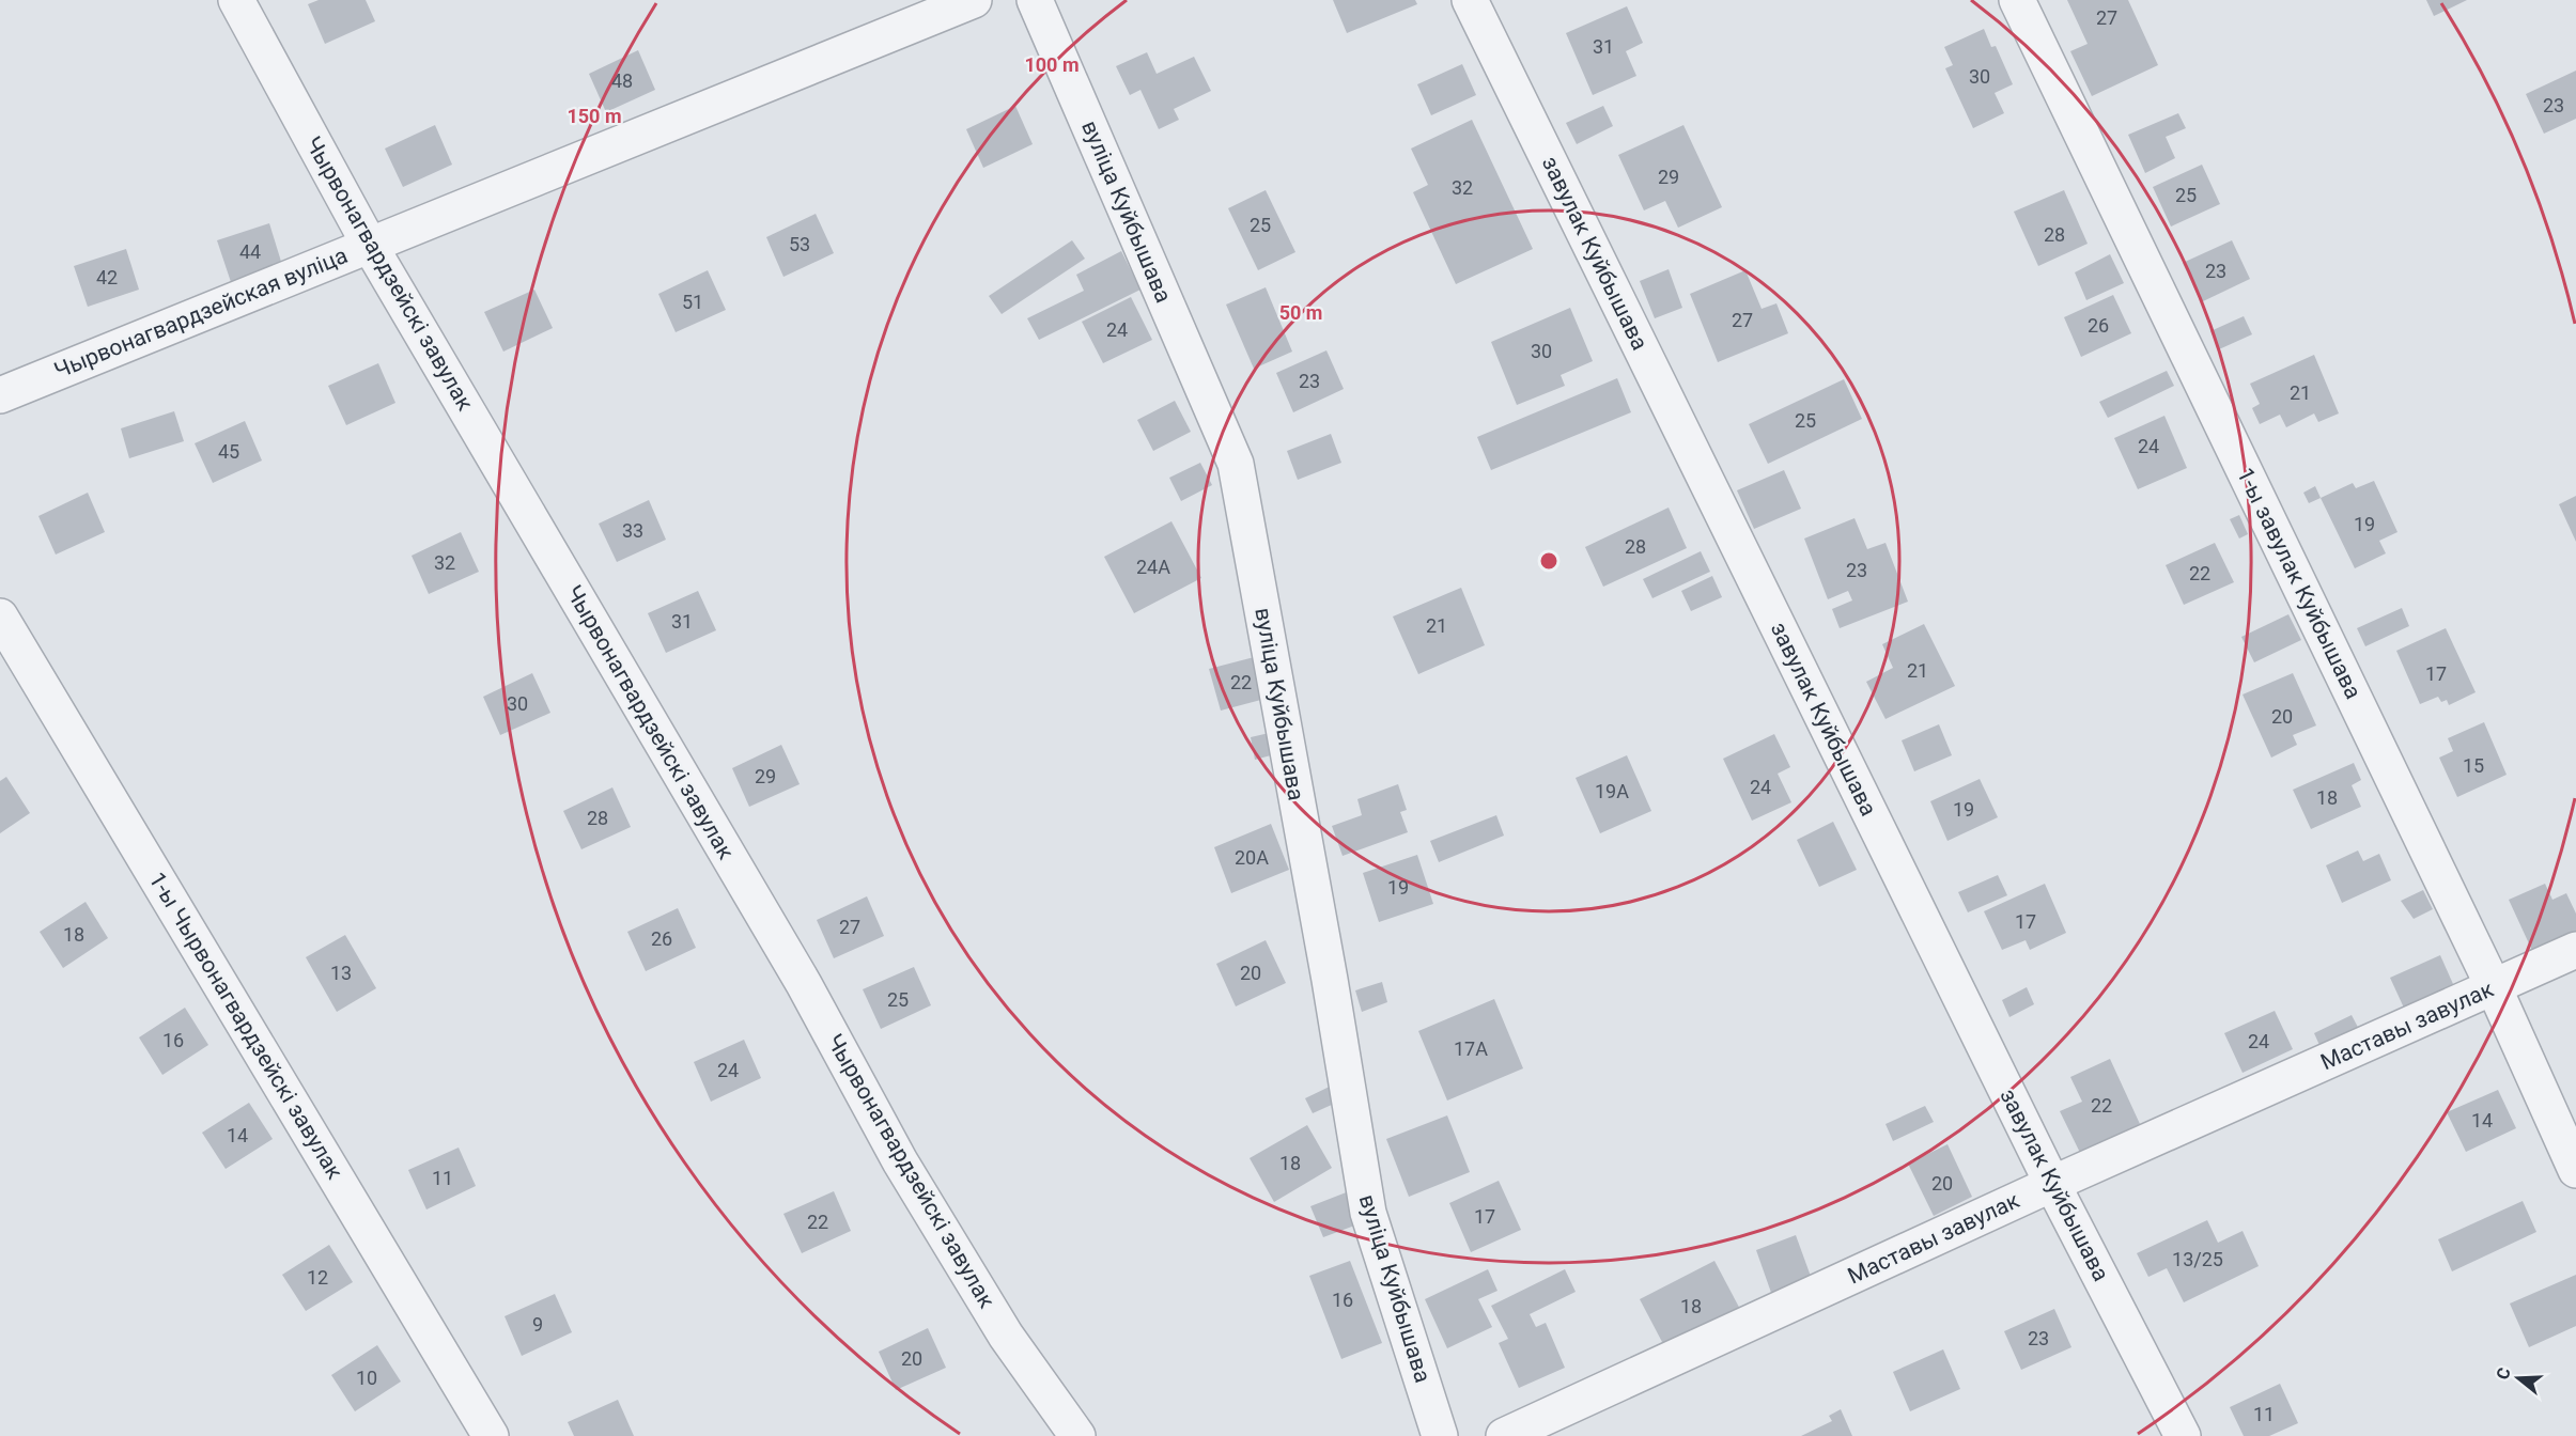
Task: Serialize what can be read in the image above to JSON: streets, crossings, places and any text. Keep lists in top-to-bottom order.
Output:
{
  "streets": {
    "street": [
      "вуліца Куйбышава",
      "завулак Куйбышава",
      "Чырвонагвардзейскі завулак",
      "Чырвонагвардзейская вуліца",
      "1-ы завулак Куйбышава",
      "1-ы Чырвонагвардзейскі завулак",
      "Маставы завулак"
    ]
  },
  "crossings": [
    ["завулак Куйбышава", "Маставы завулак"],
    ["Чырвонагвардзейскі завулак", "Чырвонагвардзейская вуліца"],
    ["1-ы завулак Куйбышава", "Маставы завулак"]
  ],
  "house_numbers": [
    "27",
    "31",
    "30",
    "48",
    "23",
    "29",
    "32",
    "25",
    "25",
    "28",
    "53",
    "44",
    "23",
    "42",
    "51",
    "27",
    "26",
    "24",
    "30",
    "23",
    "21",
    "25",
    "24",
    "45",
    "19",
    "33",
    "28",
    "32",
    "24А",
    "23",
    "22",
    "31",
    "21",
    "21",
    "17",
    "22",
    "30",
    "20",
    "15",
    "29",
    "24",
    "19А",
    "18",
    "19",
    "28",
    "20А",
    "19",
    "17",
    "27",
    "18",
    "26",
    "13",
    "20",
    "25",
    "16",
    "24",
    "17А",
    "24",
    "22",
    "14",
    "14",
    "18",
    "11",
    "20",
    "17",
    "22",
    "13/25",
    "12",
    "16",
    "18",
    "9",
    "23",
    "20",
    "10",
    "11"
  ],
  "north": "left",
  "rings": ["100 m", "150 m", "50 m"]
}
